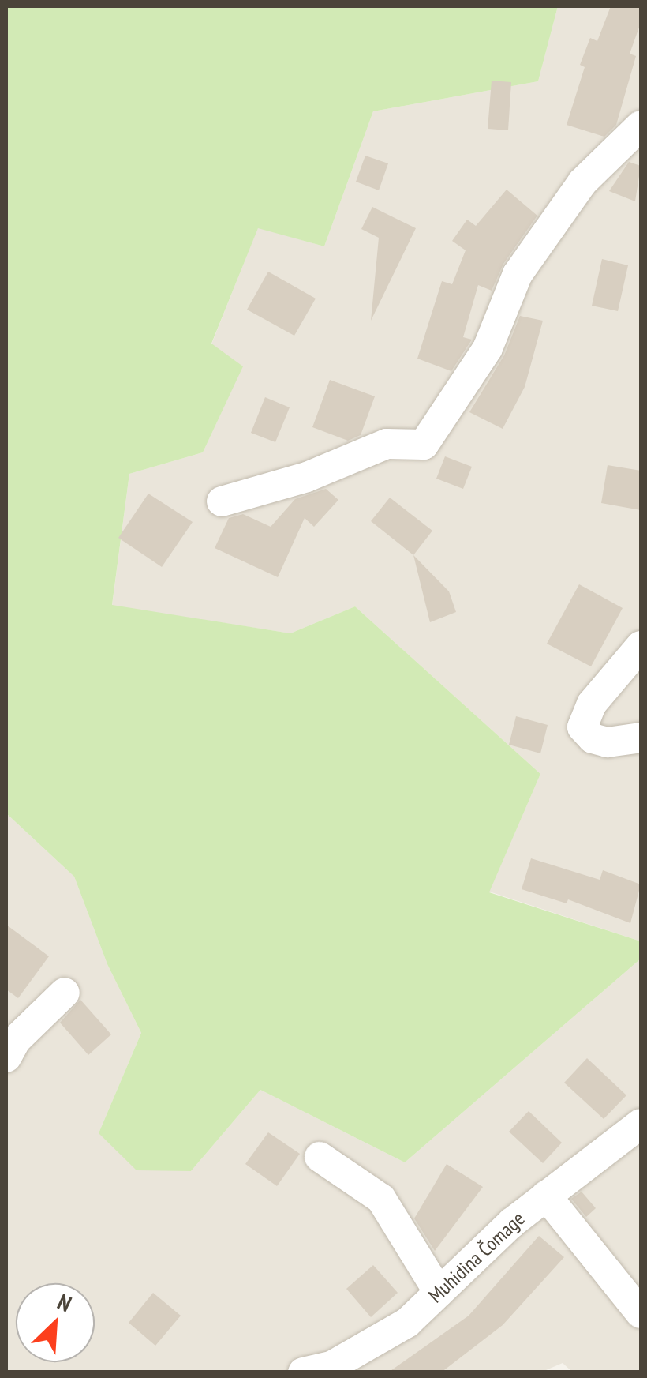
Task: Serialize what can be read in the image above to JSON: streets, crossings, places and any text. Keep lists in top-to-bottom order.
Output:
{
  "streets": {
    "street": ["Muhidina Čomage"]
  },
  "north": "top right"
}
